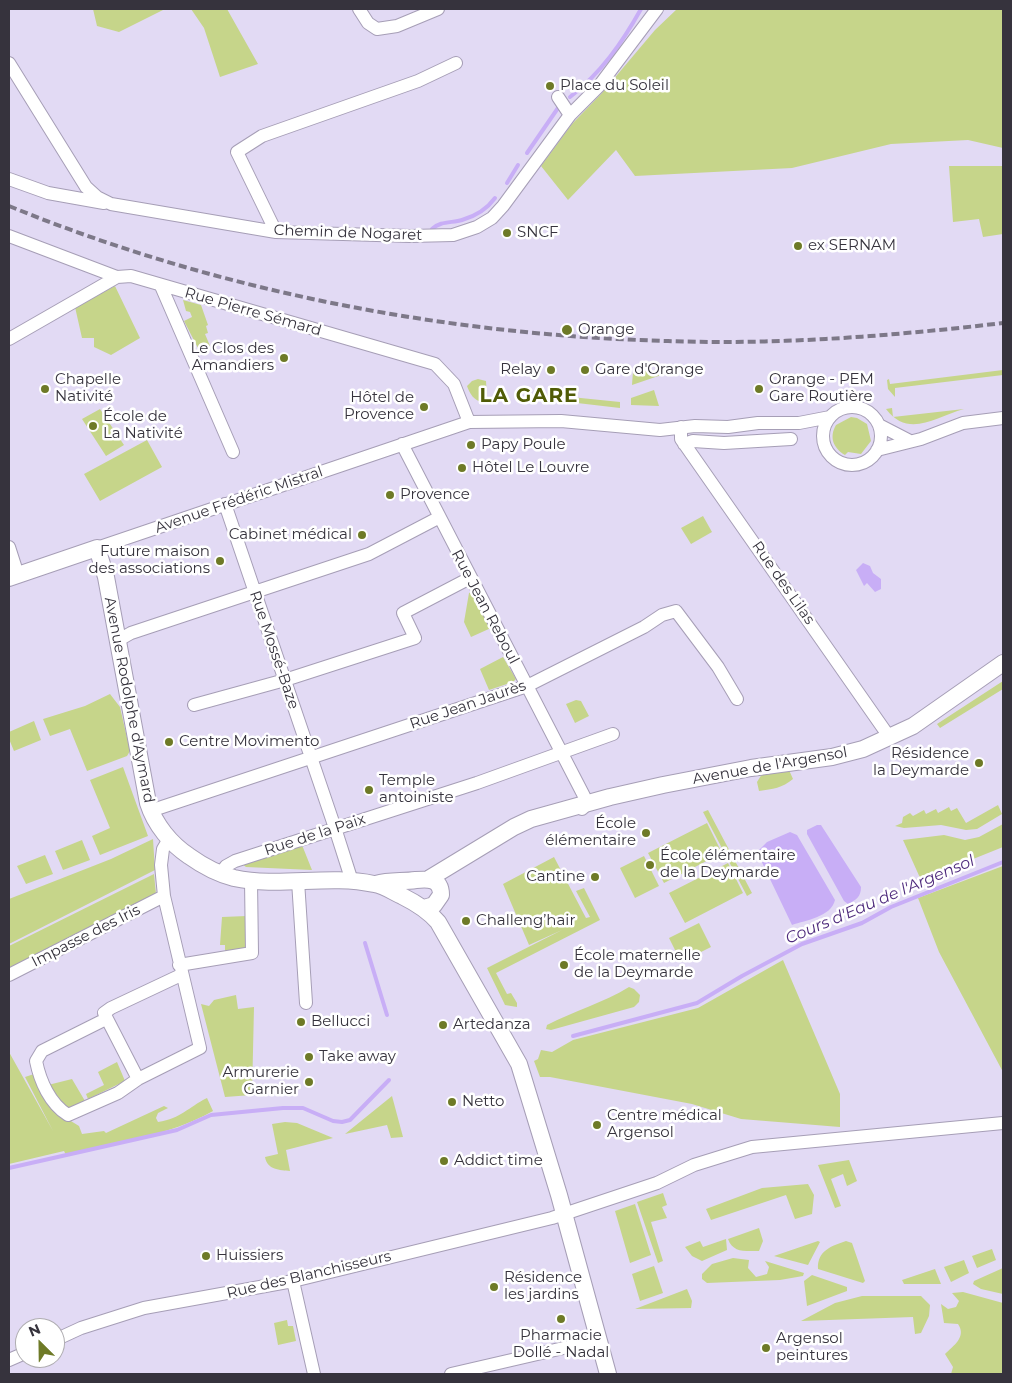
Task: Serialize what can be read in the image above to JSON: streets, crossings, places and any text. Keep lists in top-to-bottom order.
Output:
{
  "streets": {
    "street": [
      "Chemin de Nogaret",
      "Rue Pierre Sémard",
      "Avenue Frédéric Mistral",
      "Rue des Lilas",
      "Rue Jean Reboul",
      "Rue Mossé-Baze",
      "Avenue Rodolphe d'Aymard",
      "Rue Jean Jaurès",
      "Avenue de l'Argensol",
      "Rue de la Paix",
      "Impasse des Iris",
      "Rue des Blanchisseurs"
    ]
  },
  "crossings": [
    ["Rue Pierre Sémard", "Avenue Frédéric Mistral"],
    ["Avenue Frédéric Mistral", "Rue des Lilas"],
    ["Avenue Frédéric Mistral", "Rue Jean Reboul"],
    ["Avenue Frédéric Mistral", "Rue Mossé-Baze"],
    ["Avenue Frédéric Mistral", "Avenue Rodolphe d'Aymard"],
    ["Rue des Lilas", "Avenue de l'Argensol"],
    ["Rue Jean Reboul", "Rue Jean Jaurès"],
    ["Rue Jean Reboul", "Avenue de l'Argensol"],
    ["Rue Jean Reboul", "Rue de la Paix"],
    ["Rue Mossé-Baze", "Avenue Rodolphe d'Aymard"],
    ["Rue Mossé-Baze", "Rue Jean Jaurès"],
    ["Rue Mossé-Baze", "Rue de la Paix"],
    ["Avenue Rodolphe d'Aymard", "Rue Jean Jaurès"],
    ["Avenue Rodolphe d'Aymard", "Avenue de l'Argensol"],
    ["Avenue Rodolphe d'Aymard", "Rue de la Paix"],
    ["Avenue Rodolphe d'Aymard", "Rue des Blanchisseurs"]
  ],
  "districts": ["LA GARE"],
  "water": ["Cours d'Eau de l'Argensol"],
  "places": [
    "Place du Soleil",
    "SNCF",
    "ex SERNAM",
    "Orange",
    "Le Clos des Amandiers",
    "Relay",
    "Gare d'Orange",
    "Chapelle Nativité",
    "Orange - PEM Gare Routière",
    "Hôtel de Provence",
    "École de La Nativité",
    "Papy Poule",
    "Hôtel Le Louvre",
    "Provence",
    "Cabinet médical",
    "Future maison des associations",
    "Centre Movimento",
    "Résidence la Deymarde",
    "Temple antoiniste",
    "École élémentaire",
    "École élémentaire de la Deymarde",
    "Cantine",
    "Challeng’hair",
    "École maternelle de la Deymarde",
    "Bellucci",
    "Artedanza",
    "Take away",
    "Armurerie Garnier",
    "Netto",
    "Centre médical Argensol",
    "Addict time",
    "Huissiers",
    "Résidence les jardins",
    "Pharmacie Dollé - Nadal",
    "Argensol peintures"
  ],
  "north": "top left"
}
